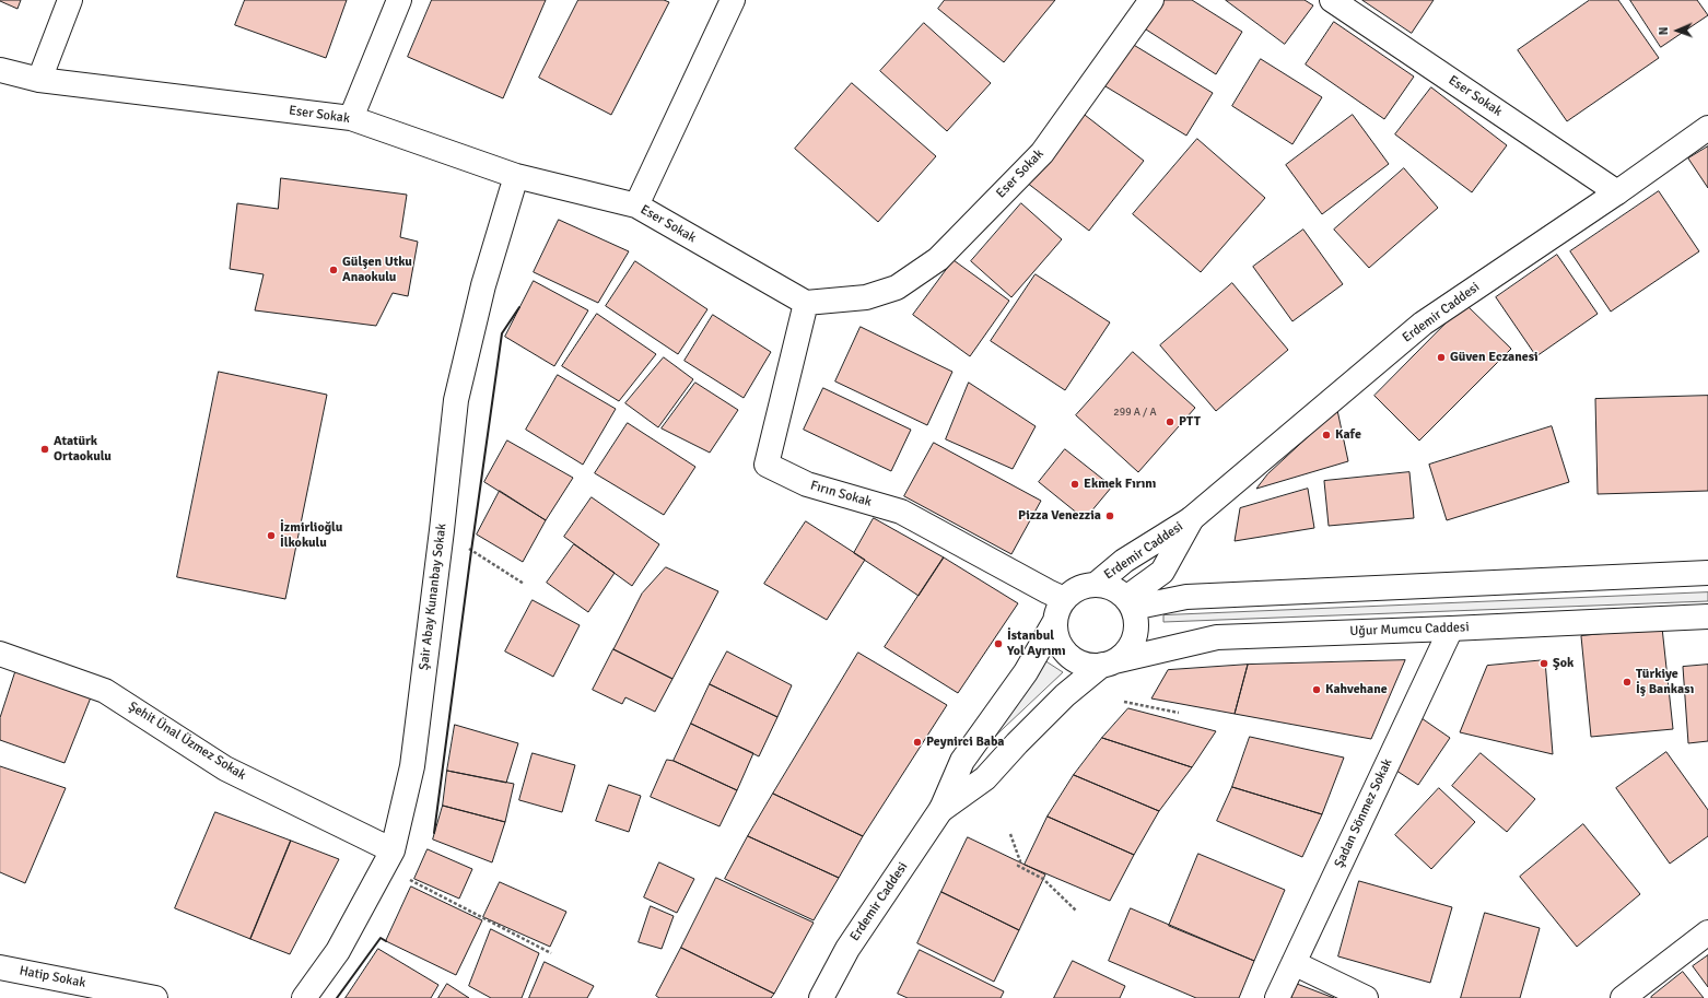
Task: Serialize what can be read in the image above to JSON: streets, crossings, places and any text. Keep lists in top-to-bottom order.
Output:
{
  "streets": {
    "street": [
      "Eser Sokak",
      "Erdemir Caddesi",
      "Fırın Sokak",
      "Şair Abay Kunanbay Sokak",
      "Uğur Mumcu Caddesi",
      "Şehit Ünal Üzmez Sokak",
      "Şadan Sönmez Sokak",
      "Hatip Sokak"
    ]
  },
  "crossings": [
    ["Eser Sokak", "Erdemir Caddesi"],
    ["Eser Sokak", "Fırın Sokak"],
    ["Eser Sokak", "Şair Abay Kunanbay Sokak"],
    ["Erdemir Caddesi", "Fırın Sokak"],
    ["Erdemir Caddesi", "Uğur Mumcu Caddesi"],
    ["Fırın Sokak", "Uğur Mumcu Caddesi"],
    ["Şair Abay Kunanbay Sokak", "Şehit Ünal Üzmez Sokak"],
    ["Uğur Mumcu Caddesi", "Şadan Sönmez Sokak"]
  ],
  "places": [
    "Gülşen Utku Anaokulu",
    "Güven Eczanesi",
    "PTT",
    "Kafe",
    "Atatürk Ortaokulu",
    "Ekmek Fırını",
    "Pizza Venezzia",
    "İzmirlioğlu İlkokulu",
    "İstanbul Yol Ayrımı",
    "Şok",
    "Türkiye İş Bankası",
    "Kahvehane",
    "Peynirci Baba"
  ],
  "house_numbers": ["299 A / A"],
  "north": "left"
}
